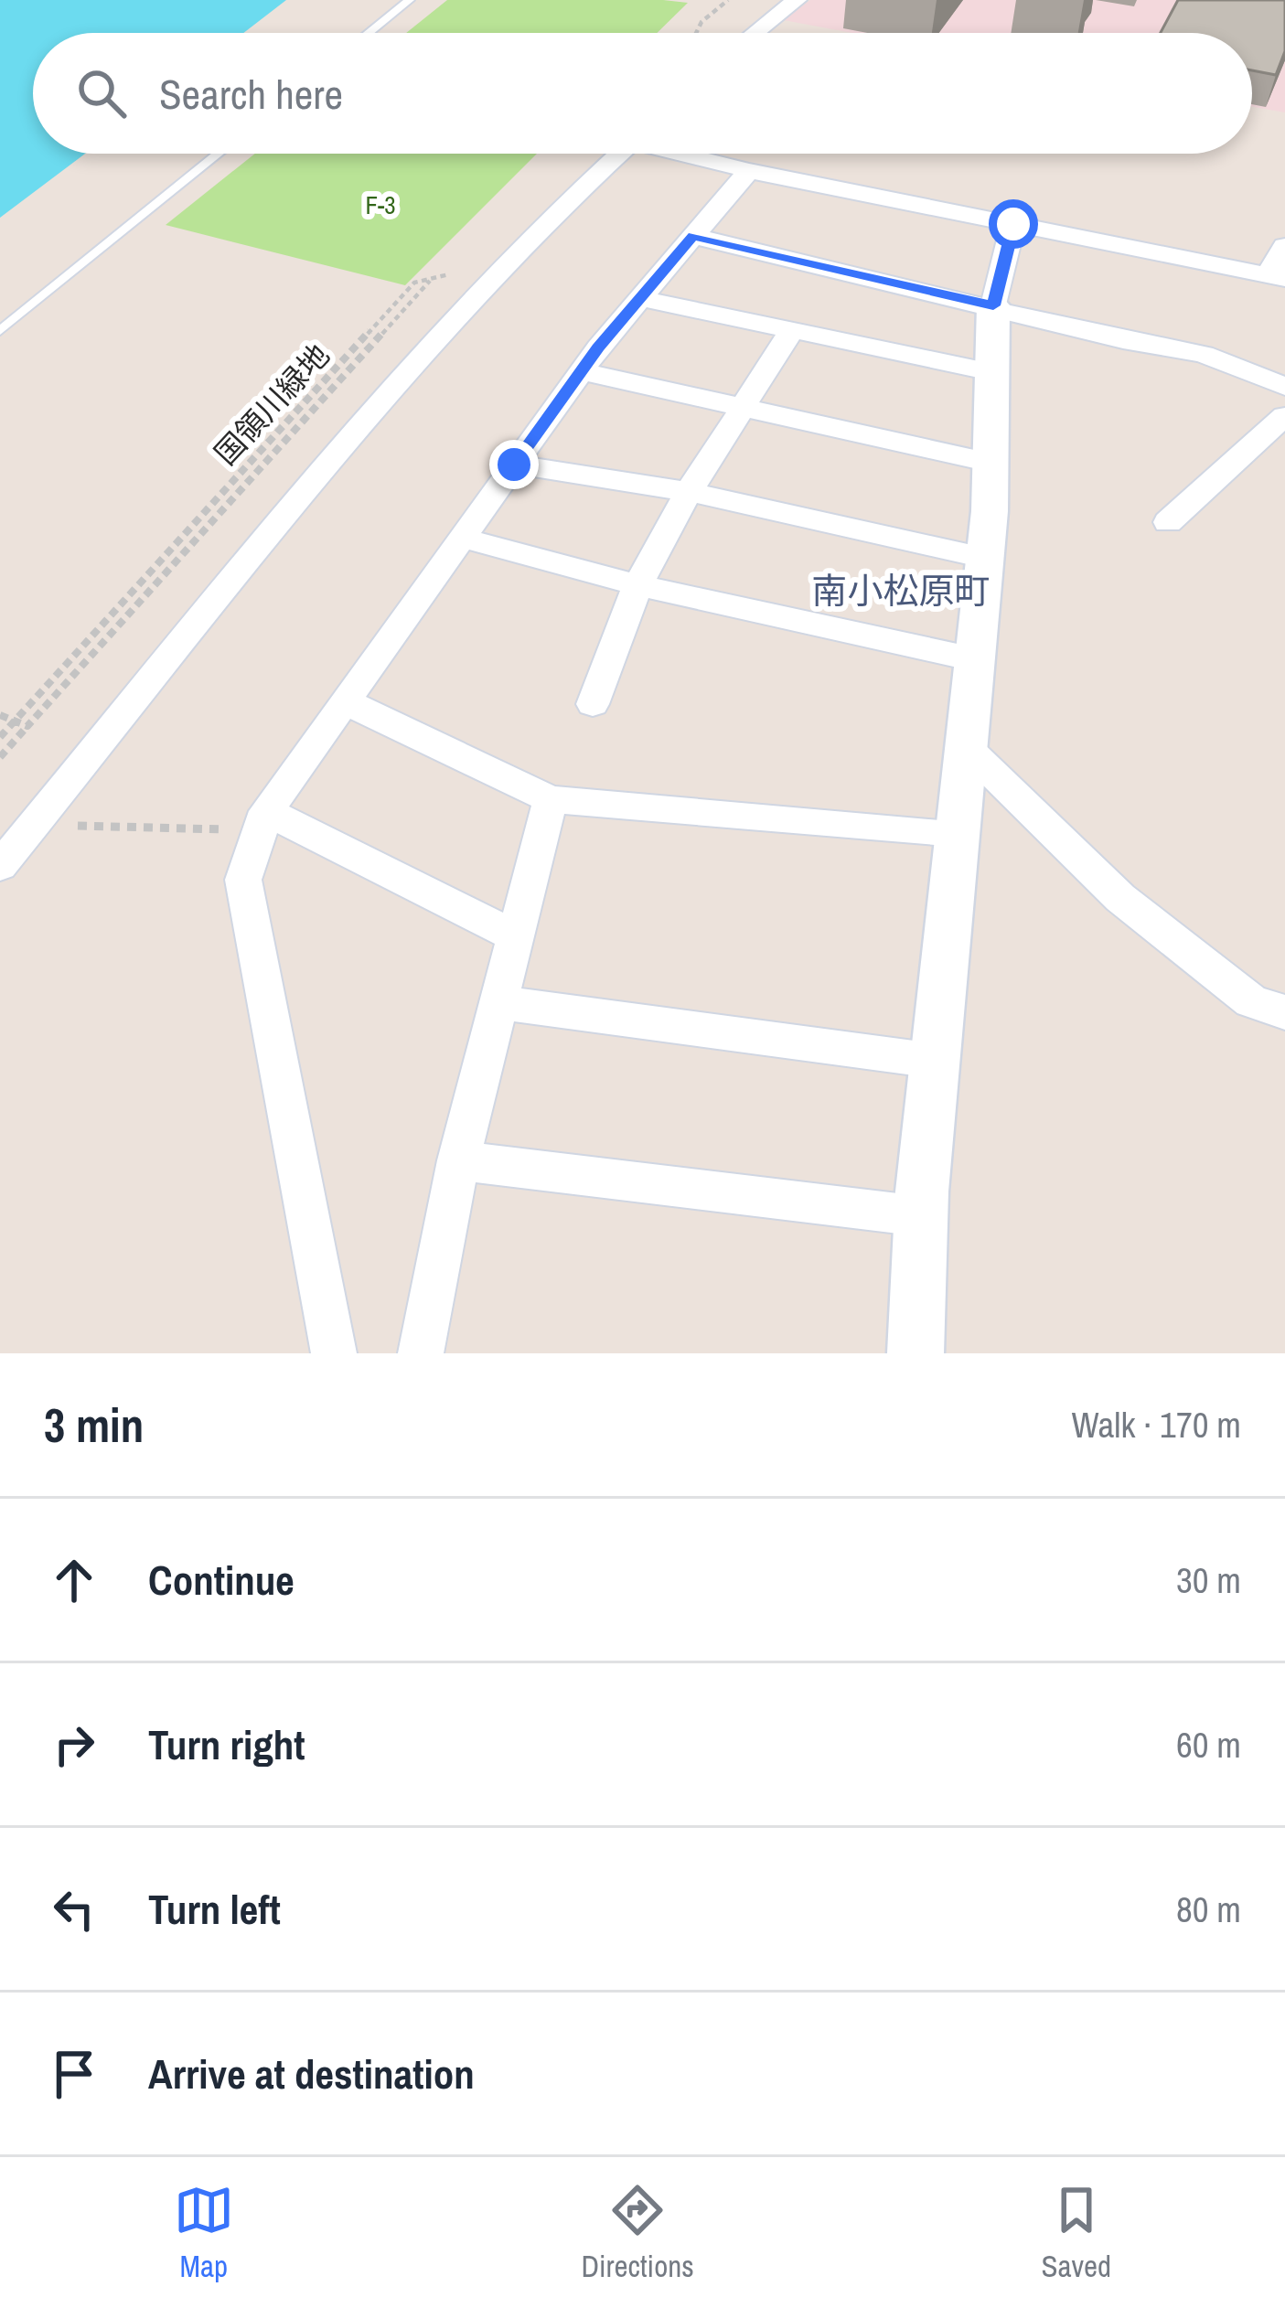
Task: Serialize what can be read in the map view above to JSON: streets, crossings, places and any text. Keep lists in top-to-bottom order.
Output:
{
  "streets": {
    "path": ["国領川緑地"]
  },
  "districts": ["南小松原町"],
  "parks": ["F-3"],
  "page": {
    "search": "Search here",
    "heading": ["3 min", "Walk · 170 m"],
    "list": [
      ["Continue", "30 m"],
      ["Turn right", "60 m"],
      ["Turn left", "80 m"],
      "Arrive at destination"
    ],
    "nav": ["Map", "Directions", "Saved"]
  }
}
